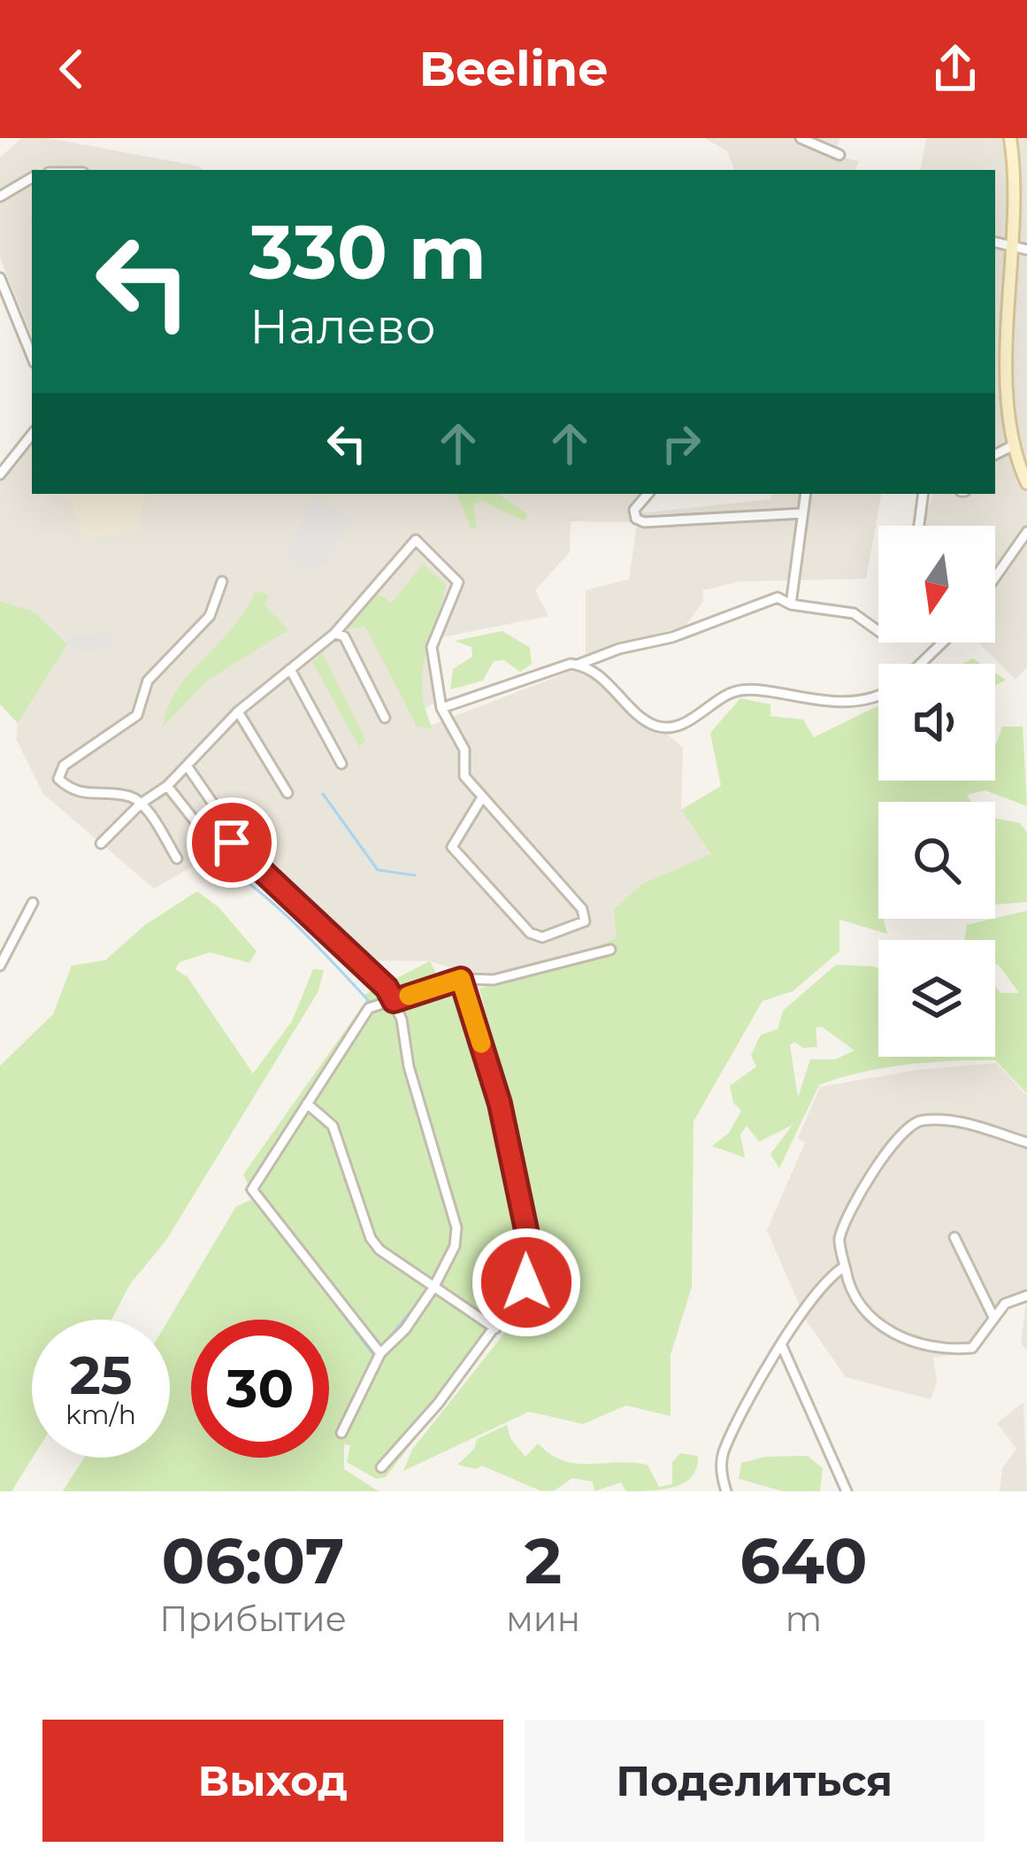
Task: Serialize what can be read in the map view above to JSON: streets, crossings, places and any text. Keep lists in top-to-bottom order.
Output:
{
  "north": "bottom",
  "page": {
    "header": "Beeline",
    "turn": ["330 m", "Налево"],
    "speed": "25 km/h",
    "limit": "30",
    "eta": [
      "06:07",
      "Прибытие",
      "2",
      "мин",
      "640",
      "m"
    ],
    "buttons": ["Выход", "Поделиться"]
  }
}
